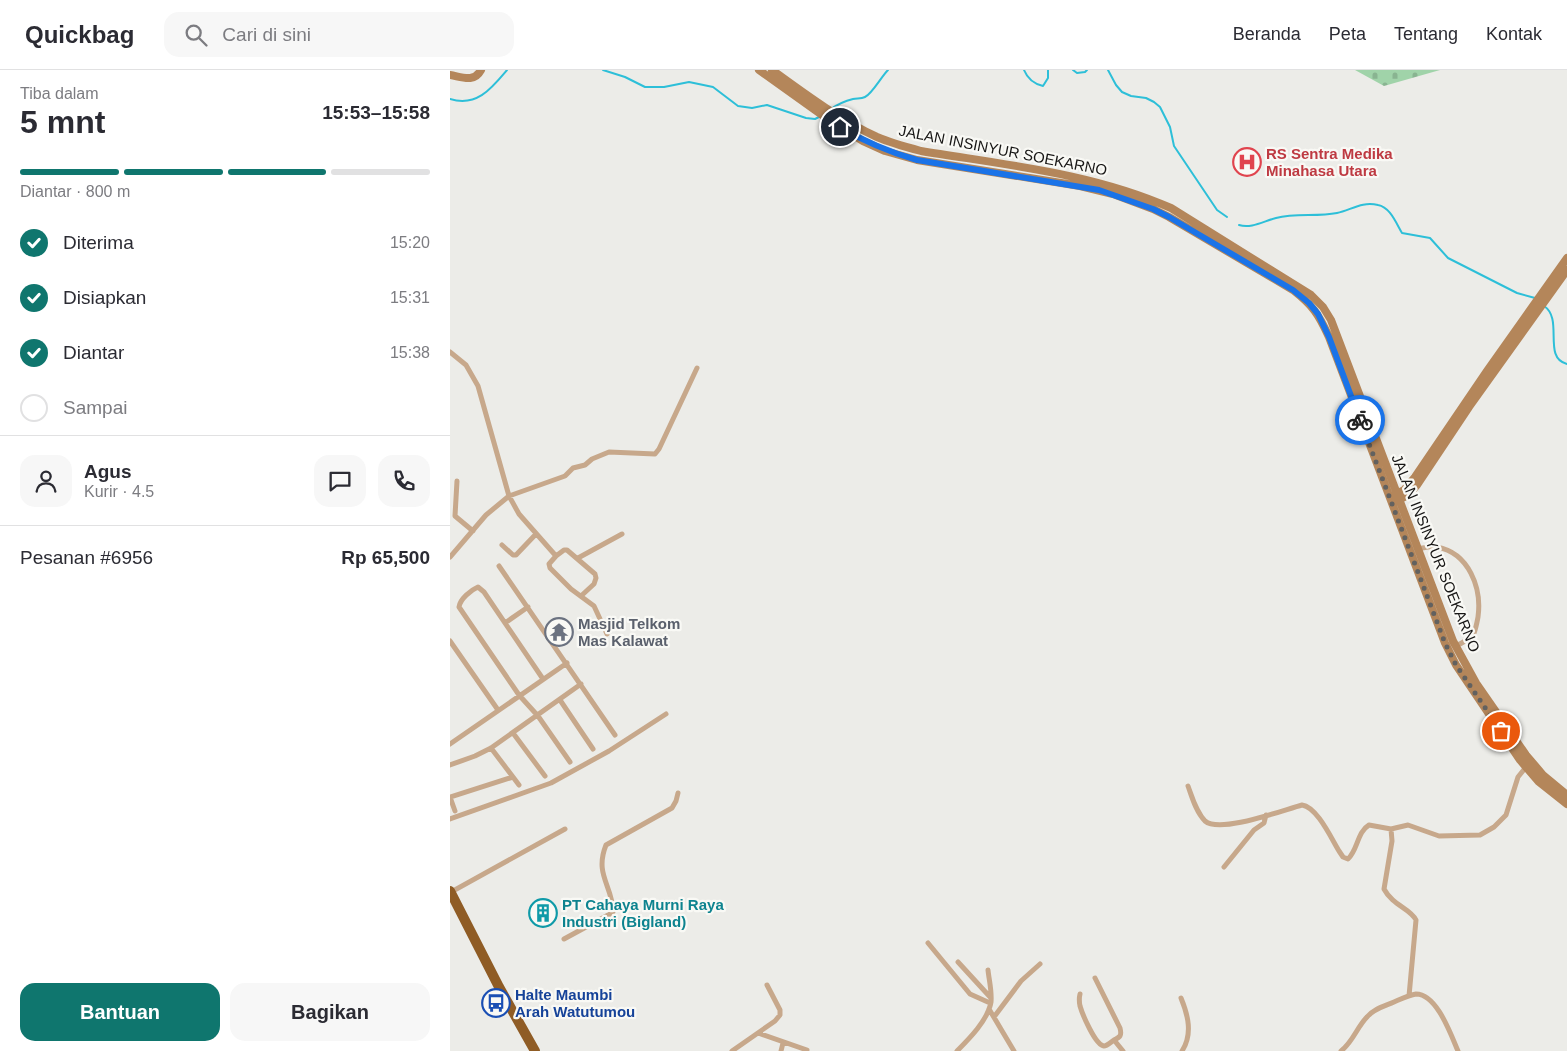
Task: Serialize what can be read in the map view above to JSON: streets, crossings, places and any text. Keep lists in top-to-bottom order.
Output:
{
  "streets": {
    "main road": ["JALAN INSINYUR SOEKARNO"]
  },
  "places": {
    "hospital": ["RS Sentra Medika Minahasa Utara"],
    "temple": ["Masjid Telkom Mas Kalawat"],
    "building": ["PT Cahaya Murni Raya Industri (Bigland)"],
    "bus stop": ["Halte Maumbi Arah Watutumou"]
  },
  "page": {
    "header": "Quickbag",
    "search": "Cari di sini",
    "nav": [
      "Beranda",
      "Peta",
      "Tentang",
      "Kontak"
    ],
    "heading": ["5 mnt", "Tiba dalam", "15:53–15:58"],
    "panel": [
      "Agus",
      "Kurir · 4.5",
      "Pesanan #6956",
      "Rp 65,500"
    ],
    "bar": "Diantar · 800 m",
    "list": [
      ["Diterima", "15:20"],
      ["Disiapkan", "15:31"],
      ["Diantar", "15:38"],
      "Sampai"
    ],
    "buttons": ["Bantuan", "Bagikan"]
  }
}
